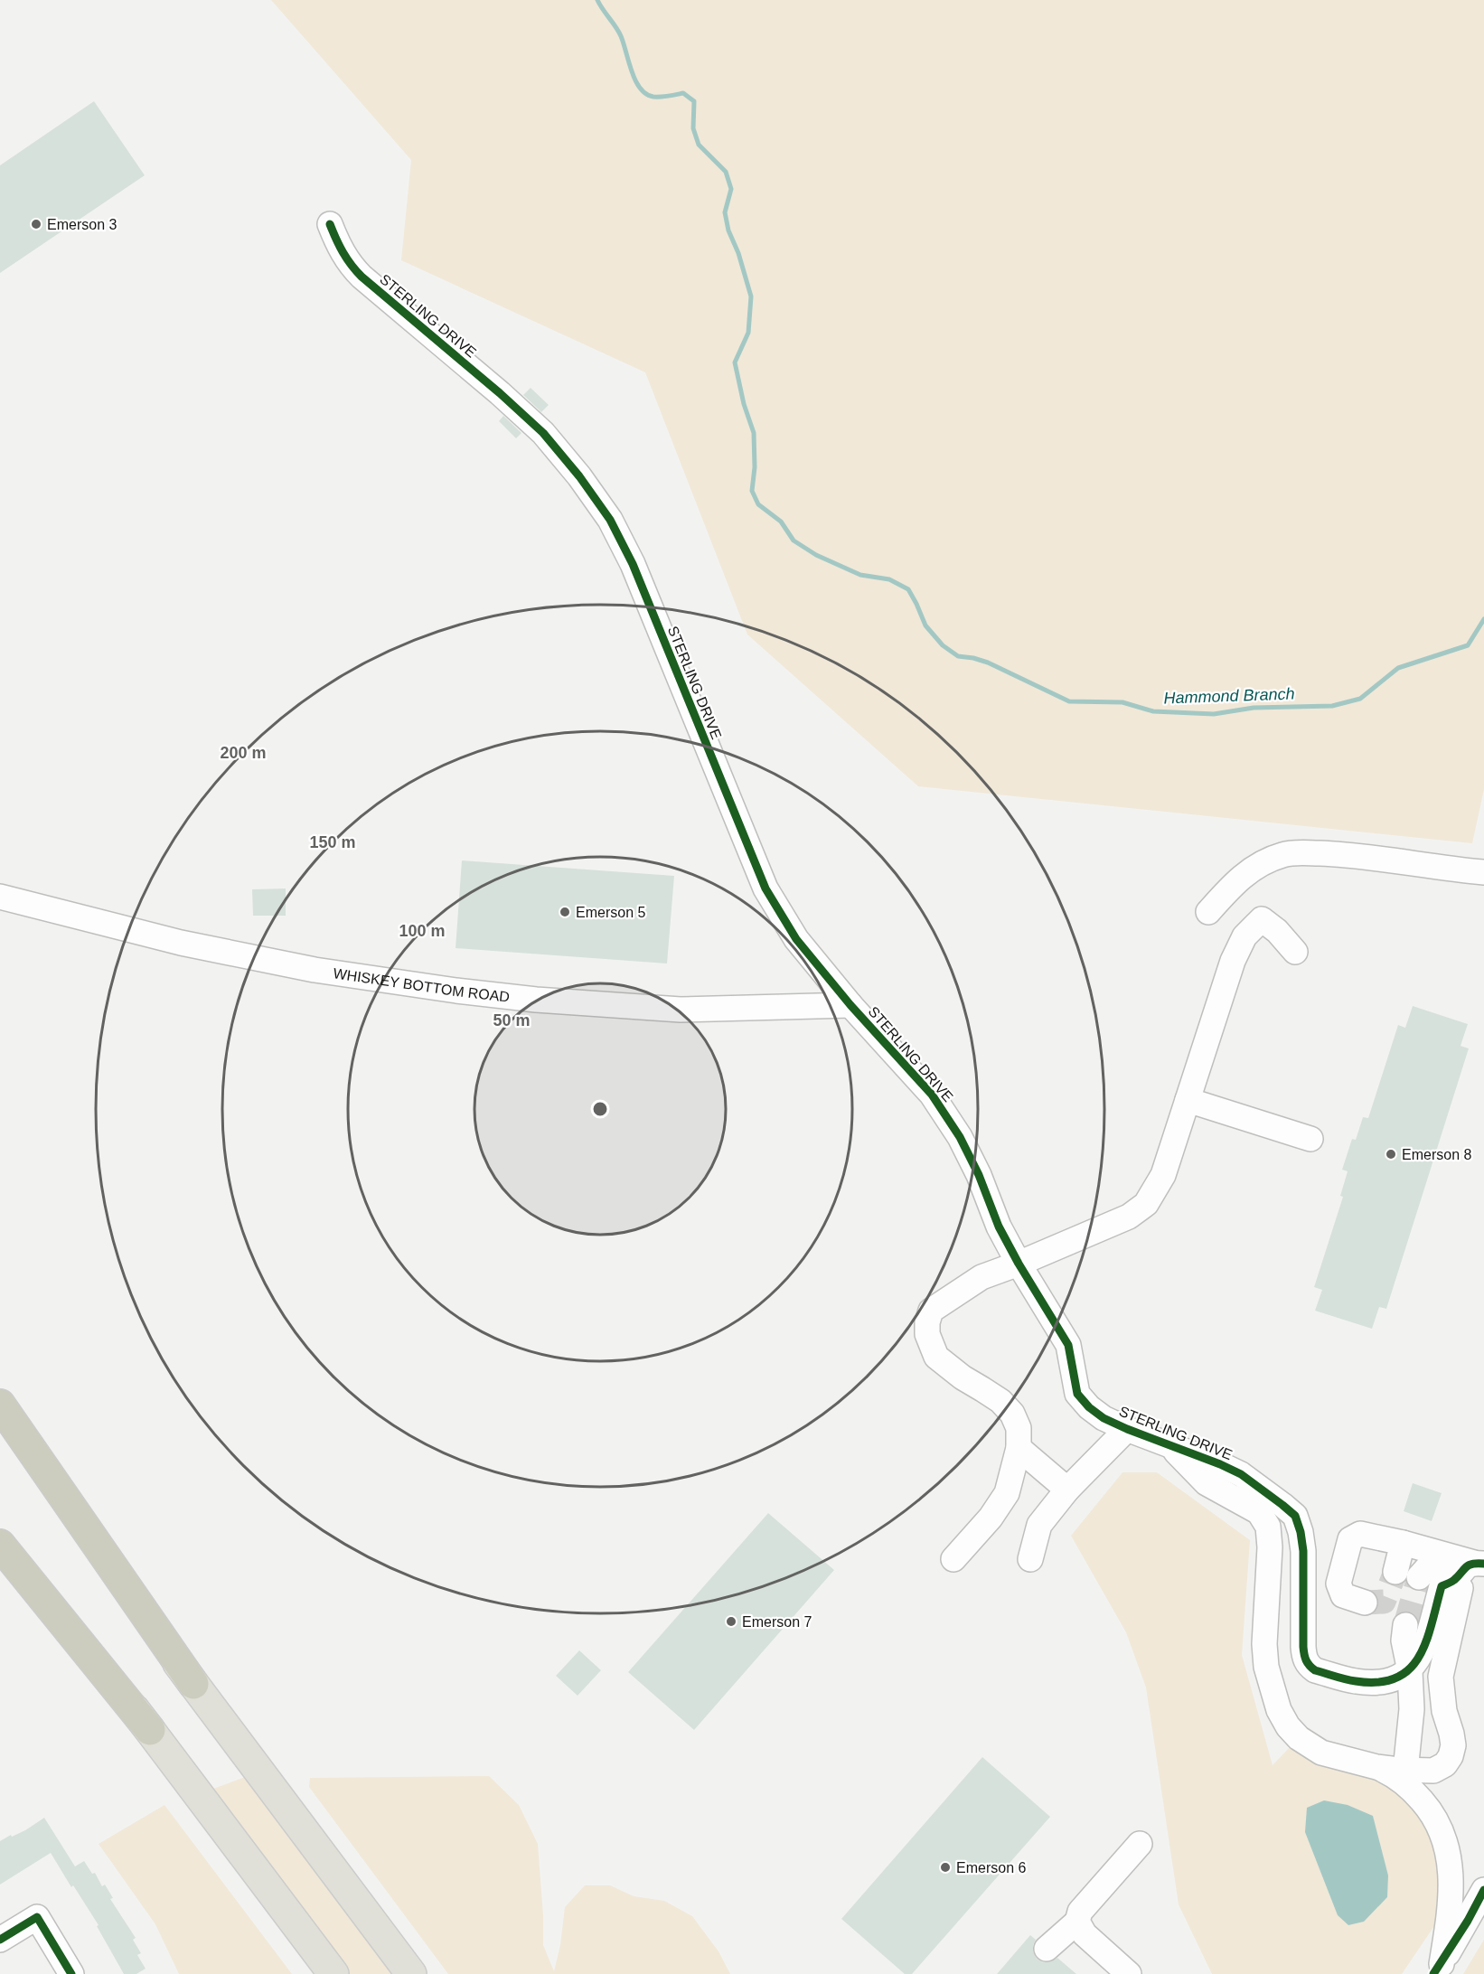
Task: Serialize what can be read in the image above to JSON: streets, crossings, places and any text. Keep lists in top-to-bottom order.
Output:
{
  "streets": {
    "street": ["STERLING DRIVE", "WHISKEY BOTTOM ROAD"]
  },
  "crossings": [
    ["STERLING DRIVE", "WHISKEY BOTTOM ROAD"]
  ],
  "water": ["Hammond Branch"],
  "places": [
    "Emerson 3",
    "Emerson 5",
    "Emerson 8",
    "Emerson 7",
    "Emerson 6"
  ],
  "rings": [
    "200 m",
    "150 m",
    "100 m",
    "50 m"
  ]
}
